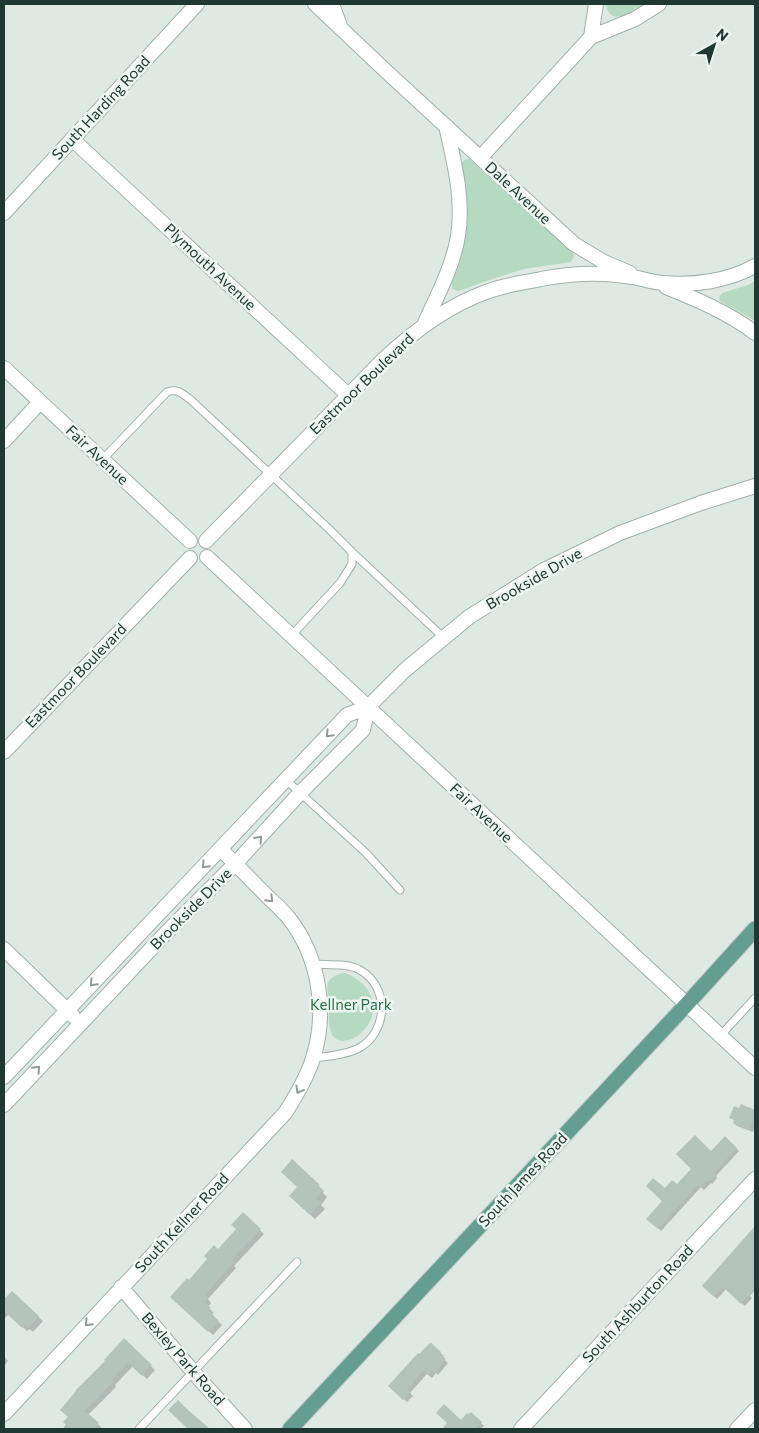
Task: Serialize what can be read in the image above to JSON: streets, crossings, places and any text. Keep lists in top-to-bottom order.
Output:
{
  "streets": {
    "main road": ["South James Road"],
    "street": [
      "South Harding Road",
      "Dale Avenue",
      "Plymouth Avenue",
      "Eastmoor Boulevard",
      "Fair Avenue",
      "Brookside Drive",
      "South Kellner Road",
      "South Ashburton Road",
      "Bexley Park Road"
    ]
  },
  "crossings": [
    ["South Harding Road", "Plymouth Avenue"],
    ["Dale Avenue", "Eastmoor Boulevard"],
    ["Plymouth Avenue", "Eastmoor Boulevard"],
    ["Eastmoor Boulevard", "Fair Avenue"],
    ["Fair Avenue", "Brookside Drive"],
    ["Fair Avenue", "South James Road"],
    ["Brookside Drive", "South Kellner Road"],
    ["South Kellner Road", "Bexley Park Road"]
  ],
  "one_way": ["South Kellner Road"],
  "parks": ["Kellner Park"],
  "north": "top right"
}
